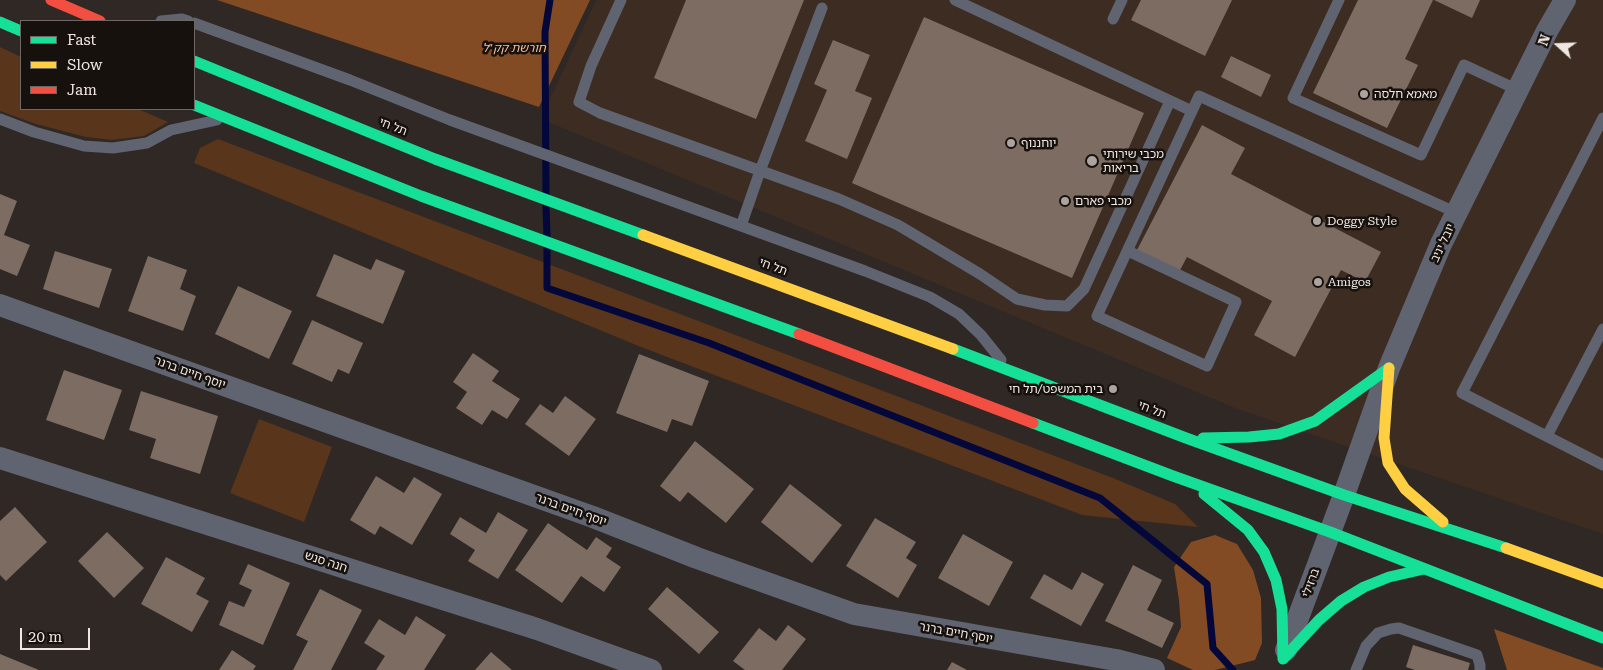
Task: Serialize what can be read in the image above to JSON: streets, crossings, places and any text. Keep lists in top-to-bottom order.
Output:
{
  "streets": {
    "highway": ["תל חי"],
    "street": [
      "יובל יניב",
      "יוסף חיים ברנר",
      "חנה סנש",
      "ברזילי"
    ]
  },
  "crossings": [
    ["תל חי", "יובל יניב"],
    ["תל חי", "ברזילי"],
    ["יובל יניב", "ברזילי"]
  ],
  "parks": ["חורשת קק\"ל"],
  "places": [
    "מאמא חלסה",
    "יוחננוף",
    "מכבי שירותי בריאות",
    "מכבי פארם",
    "Doggy Style",
    "Amigos",
    "בית המשפט/תל חי"
  ],
  "legend": ["Fast", "Slow", "Jam"],
  "scale_bar": "20 m",
  "north": "left"
}
